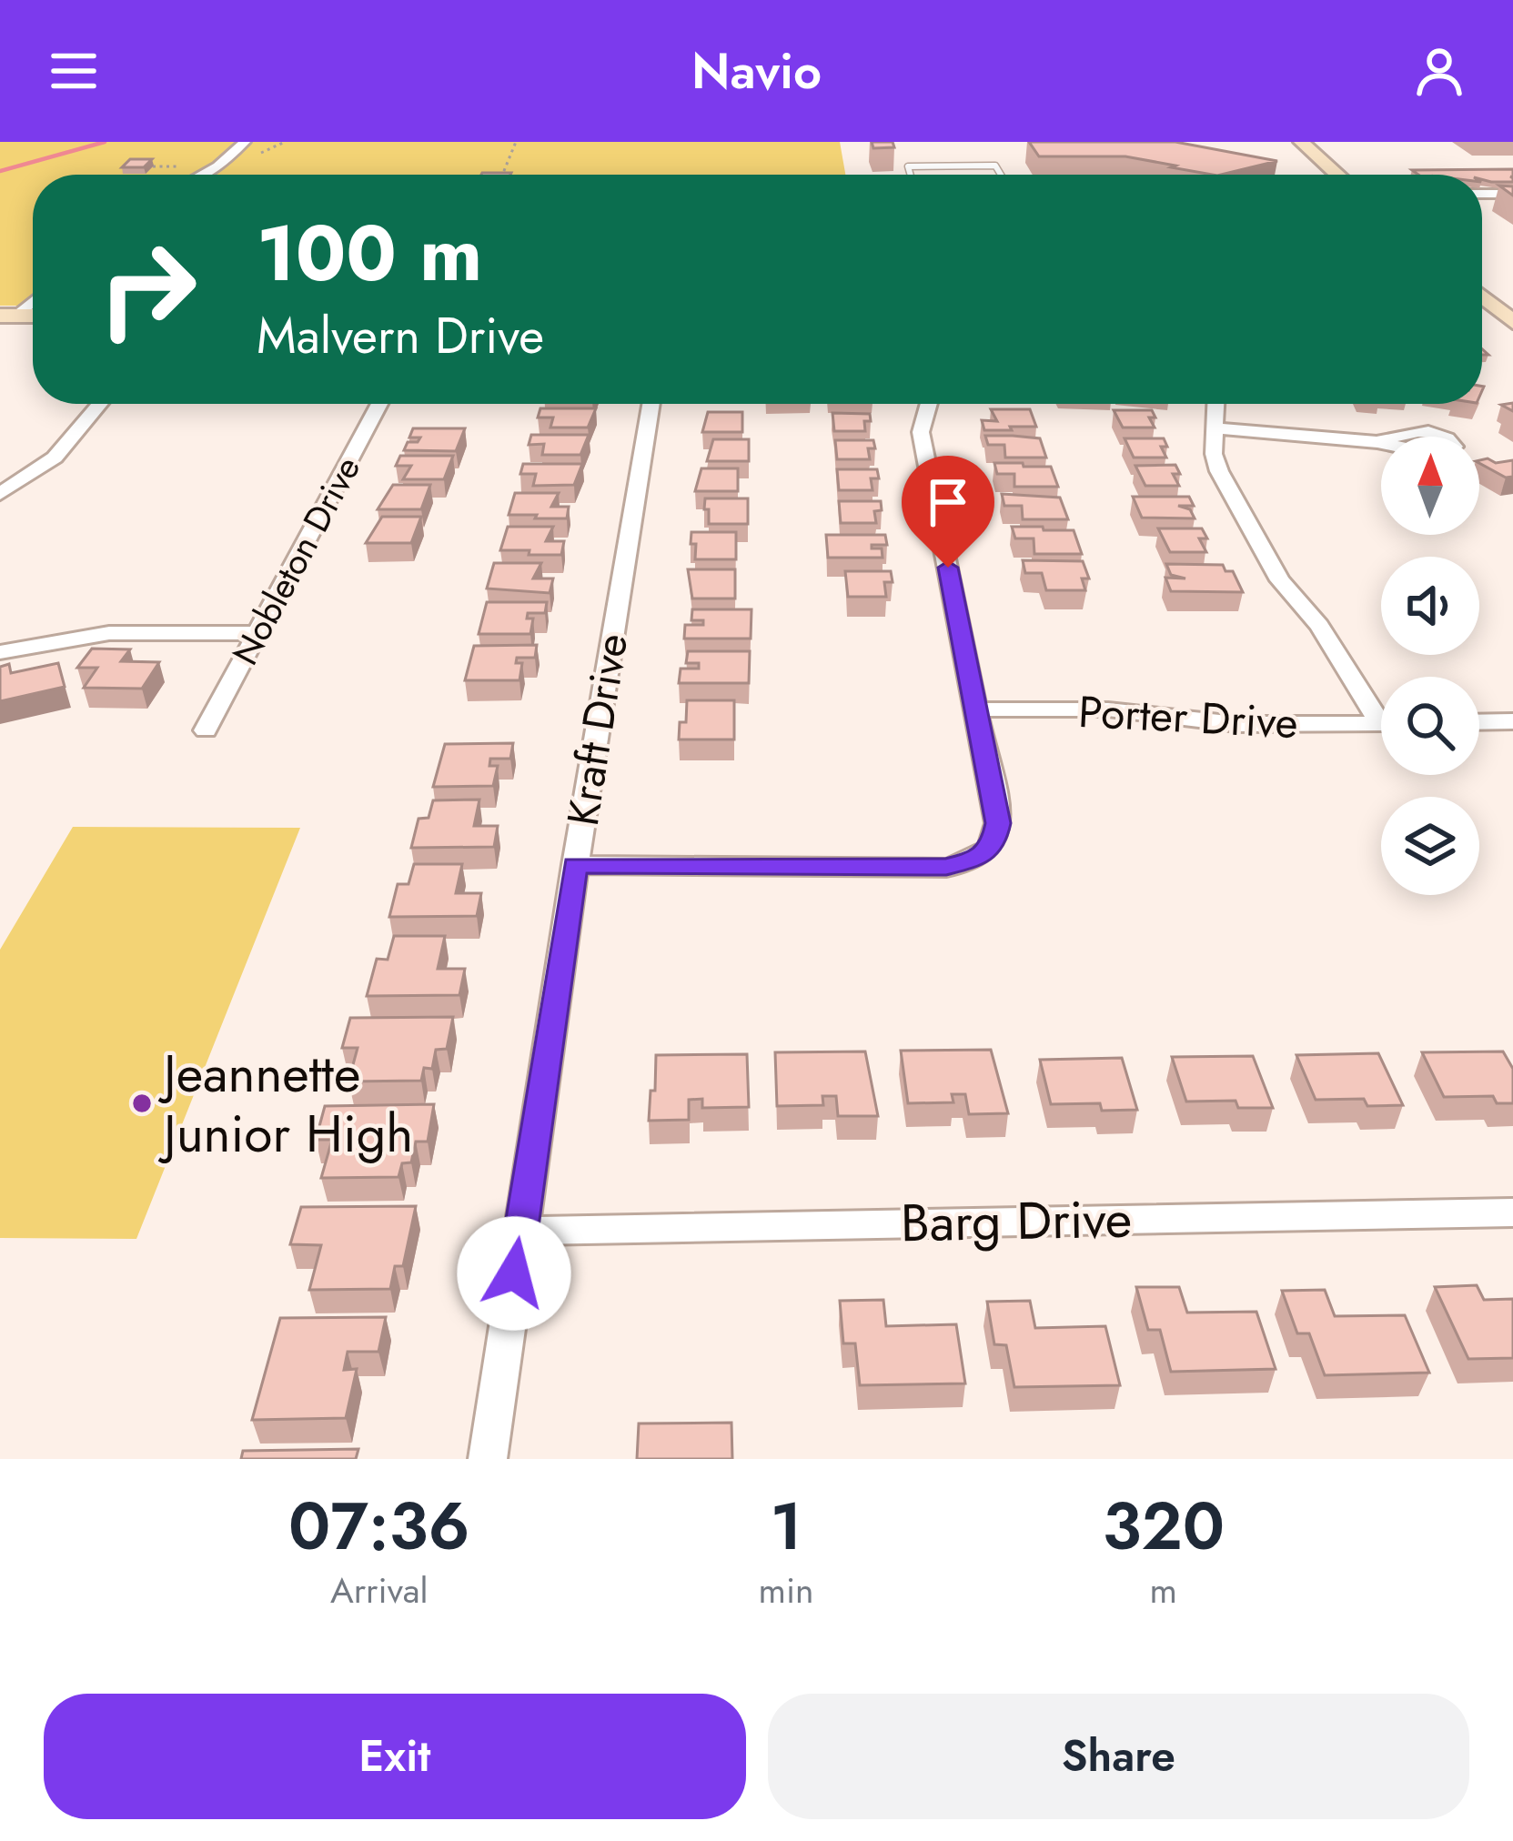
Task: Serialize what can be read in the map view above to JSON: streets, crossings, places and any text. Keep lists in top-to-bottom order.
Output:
{
  "streets": {
    "street": [
      "Nobleton Drive",
      "Porter Drive",
      "Kraft Drive",
      "Barg Drive"
    ]
  },
  "crossings": [
    ["Kraft Drive", "Barg Drive"]
  ],
  "places": ["Jeannette Junior High"],
  "north": "top",
  "page": {
    "header": "Navio",
    "turn": ["100 m", "Malvern Drive"],
    "eta": [
      "07:36",
      "Arrival",
      "1",
      "min",
      "320",
      "m"
    ],
    "buttons": ["Exit", "Share"]
  }
}
